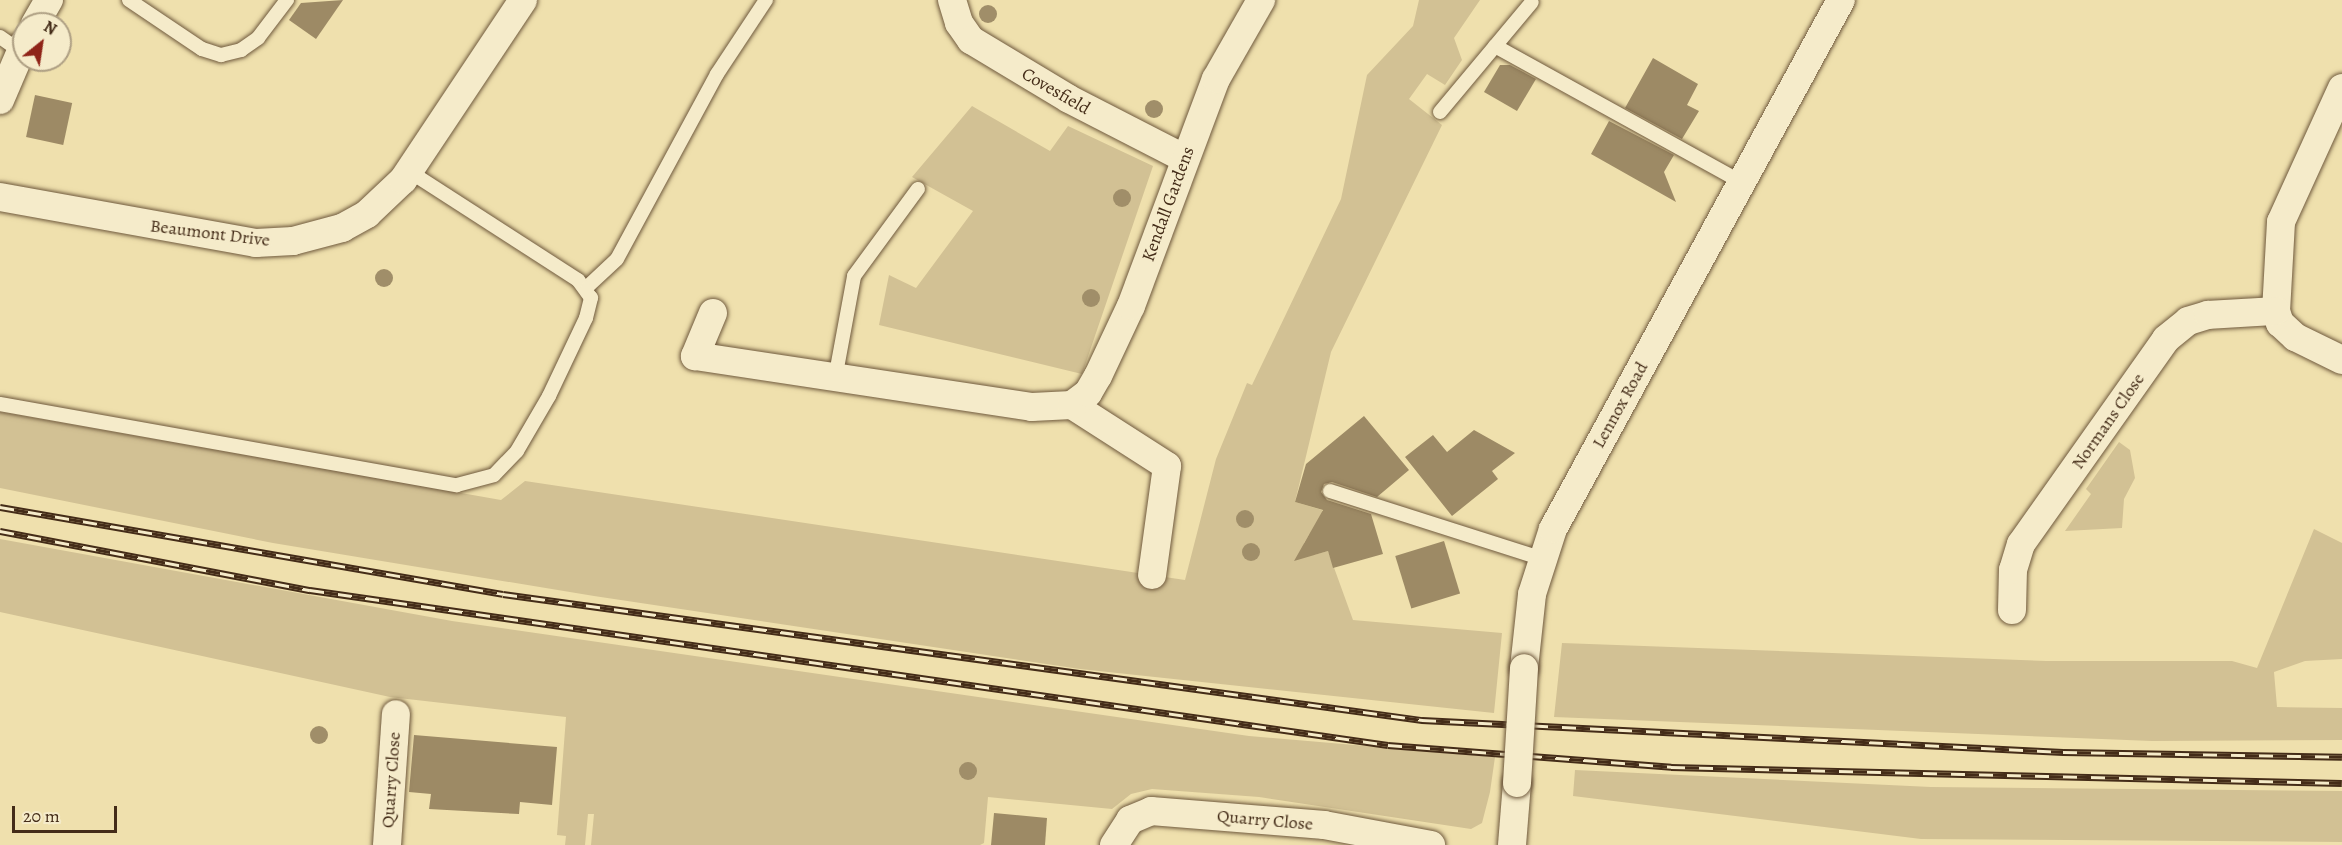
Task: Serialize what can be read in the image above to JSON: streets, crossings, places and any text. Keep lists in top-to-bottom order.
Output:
{
  "streets": {
    "street": [
      "Covesfield",
      "Kendall Gardens",
      "Beaumont Drive",
      "Lennox Road",
      "Normans Close",
      "Quarry Close"
    ]
  },
  "crossings": [
    ["Covesfield", "Kendall Gardens"]
  ],
  "scale_bar": "20 m",
  "north": "top right"
}
